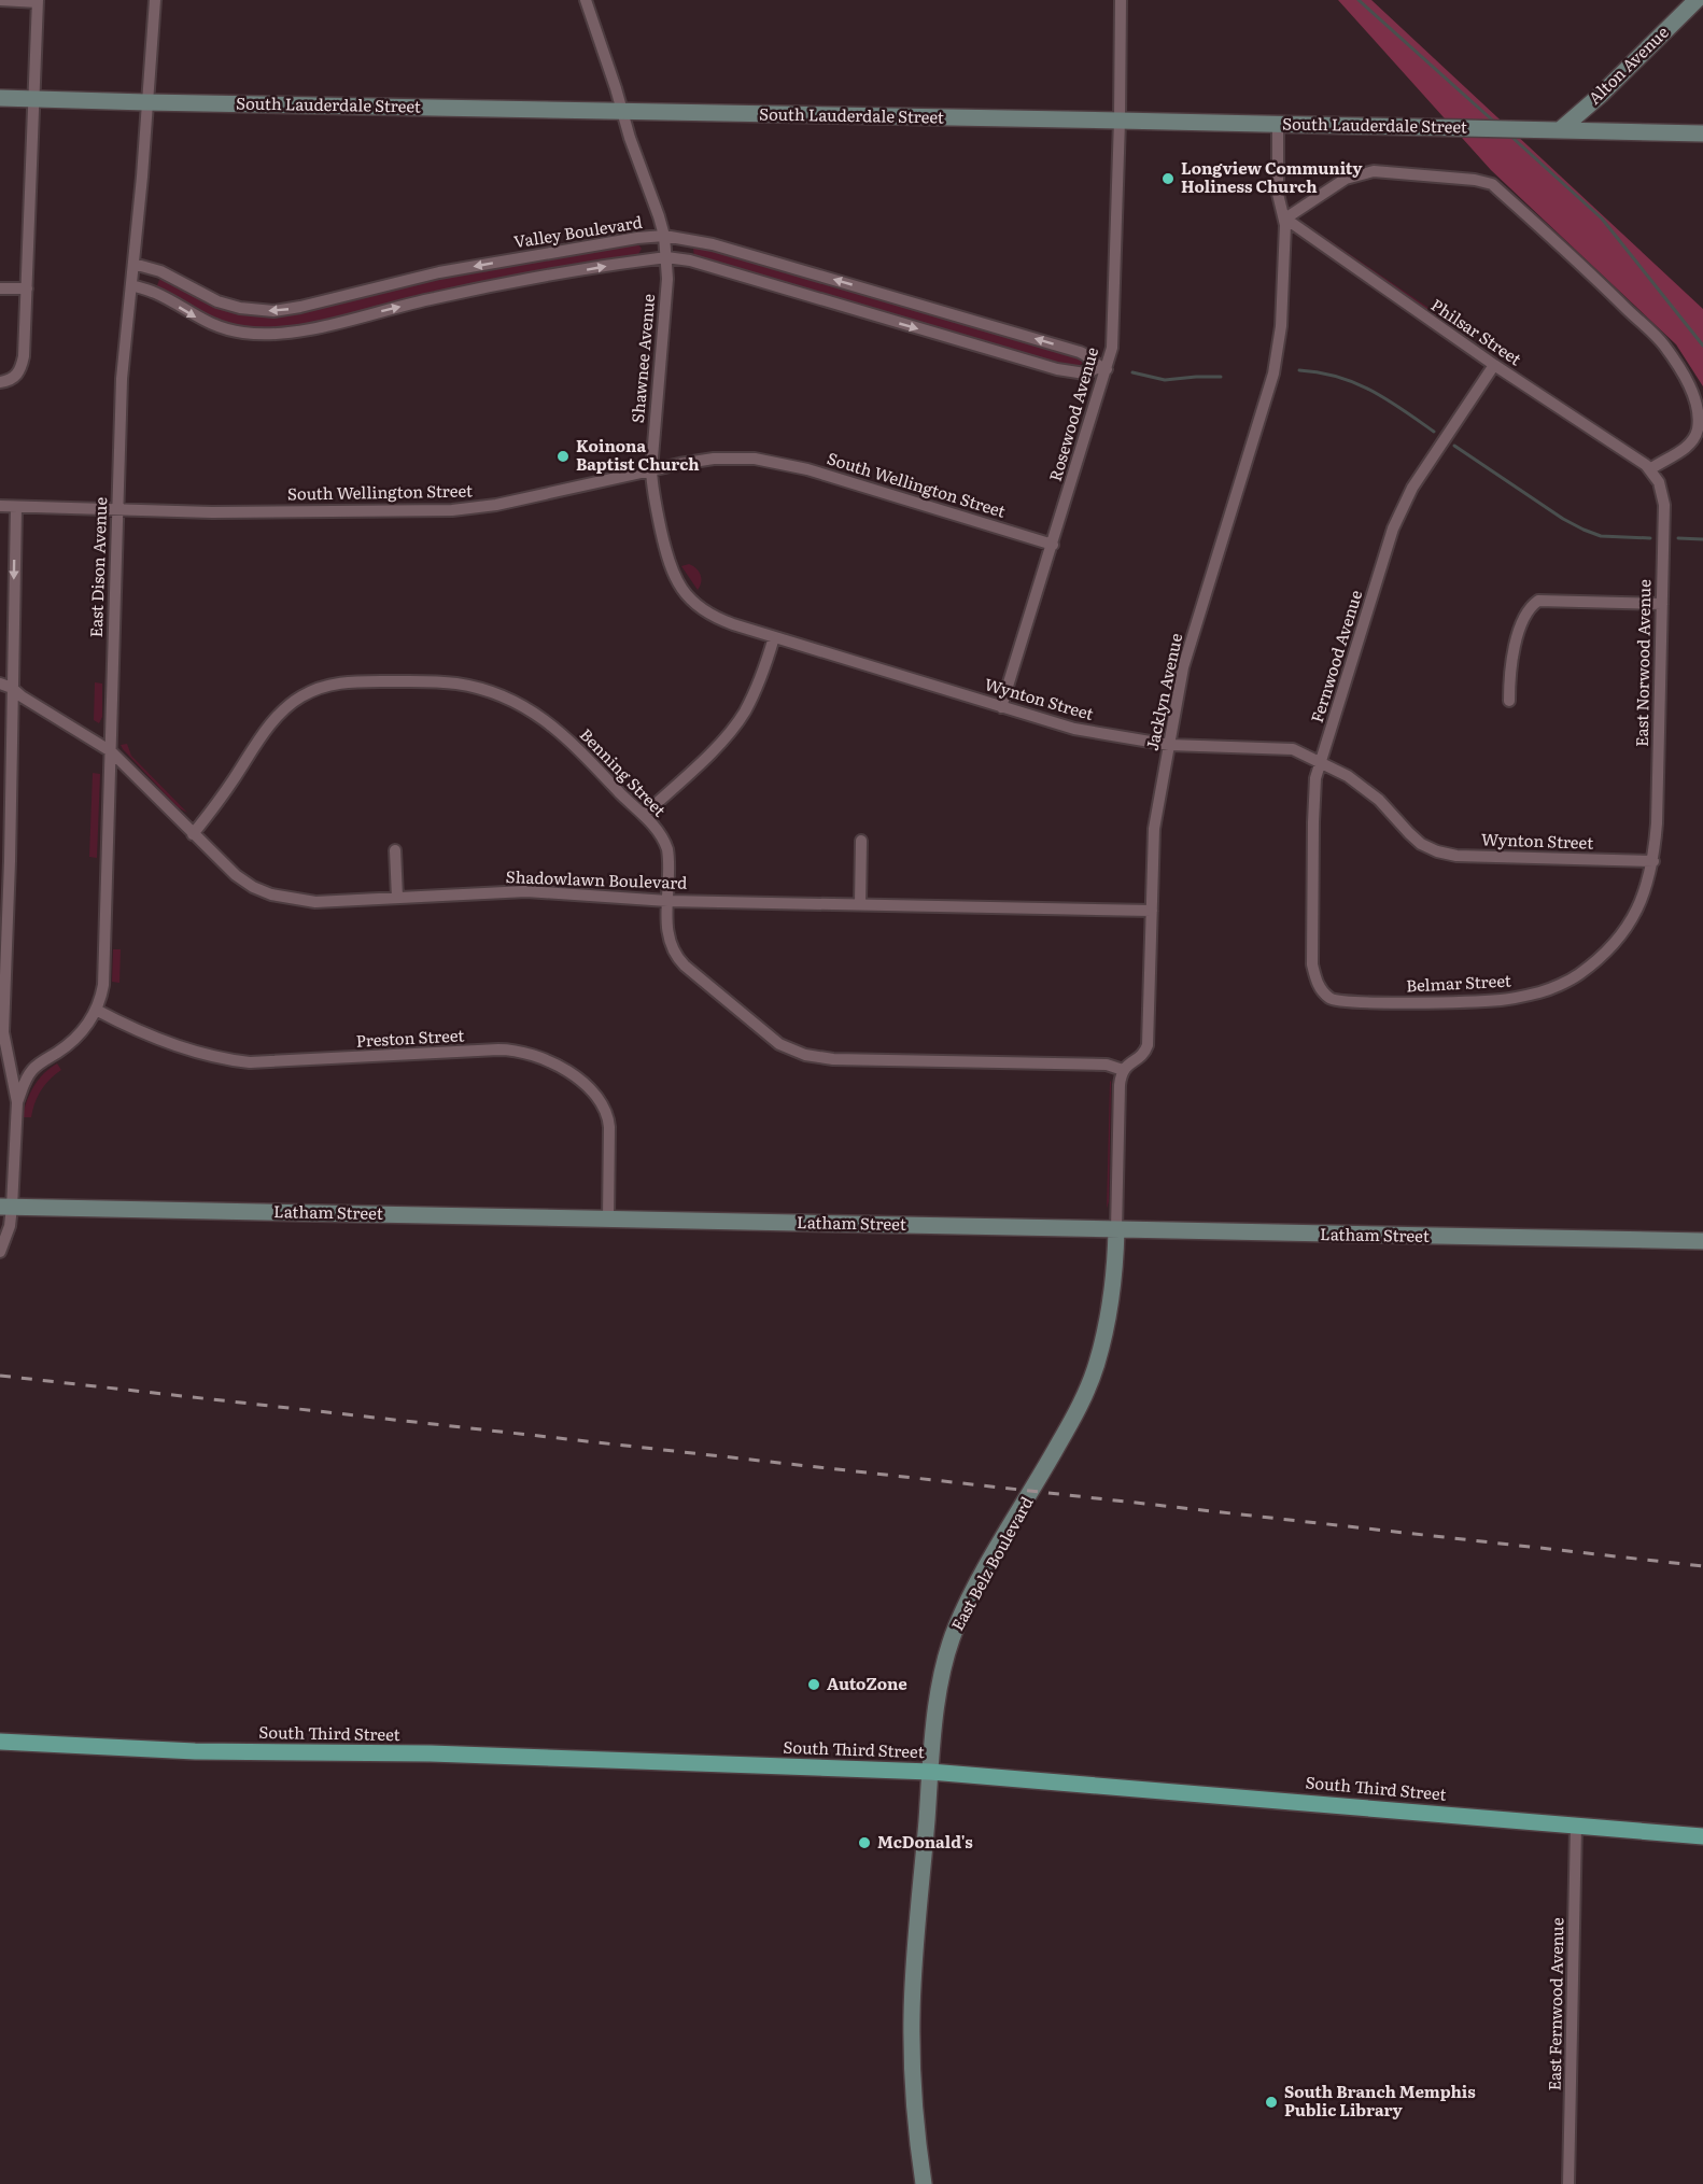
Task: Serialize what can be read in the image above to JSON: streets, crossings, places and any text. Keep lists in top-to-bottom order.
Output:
{
  "streets": {
    "main road": ["South Third Street"],
    "street": [
      "Alton Avenue",
      "South Lauderdale Street",
      "Valley Boulevard",
      "Philsar Street",
      "Shawnee Avenue",
      "Rosewood Avenue",
      "South Wellington Street",
      "East Dison Avenue",
      "Fernwood Avenue",
      "East Norwood Avenue",
      "Jacklyn Avenue",
      "Wynton Street",
      "Benning Street",
      "Shadowlawn Boulevard",
      "Belmar Street",
      "Preston Street",
      "Latham Street",
      "East Belz Boulevard",
      "East Fernwood Avenue"
    ]
  },
  "crossings": [
    ["Alton Avenue", "South Lauderdale Street"],
    ["South Lauderdale Street", "Shawnee Avenue"],
    ["South Lauderdale Street", "Rosewood Avenue"],
    ["South Lauderdale Street", "East Dison Avenue"],
    ["South Lauderdale Street", "Jacklyn Avenue"],
    ["Valley Boulevard", "Shawnee Avenue"],
    ["Valley Boulevard", "Rosewood Avenue"],
    ["Valley Boulevard", "East Dison Avenue"],
    ["Philsar Street", "Fernwood Avenue"],
    ["Philsar Street", "East Norwood Avenue"],
    ["Philsar Street", "Jacklyn Avenue"],
    ["Shawnee Avenue", "South Wellington Street"],
    ["Shawnee Avenue", "Wynton Street"],
    ["Rosewood Avenue", "South Wellington Street"],
    ["Rosewood Avenue", "Wynton Street"],
    ["South Wellington Street", "East Dison Avenue"],
    ["East Dison Avenue", "Shadowlawn Boulevard"],
    ["East Dison Avenue", "Preston Street"],
    ["Fernwood Avenue", "Wynton Street"],
    ["Fernwood Avenue", "Belmar Street"],
    ["East Norwood Avenue", "Wynton Street"],
    ["East Norwood Avenue", "Belmar Street"],
    ["Jacklyn Avenue", "Wynton Street"],
    ["Jacklyn Avenue", "Benning Street"],
    ["Jacklyn Avenue", "Shadowlawn Boulevard"],
    ["Wynton Street", "Belmar Street"],
    ["Benning Street", "Shadowlawn Boulevard"],
    ["Preston Street", "Latham Street"],
    ["Latham Street", "East Belz Boulevard"],
    ["East Belz Boulevard", "South Third Street"],
    ["South Third Street", "East Fernwood Avenue"]
  ],
  "places": [
    "Longview Community Holiness Church",
    "Koinona Baptist Church",
    "AutoZone",
    "McDonald's",
    "South Branch Memphis Public Library"
  ]
}
